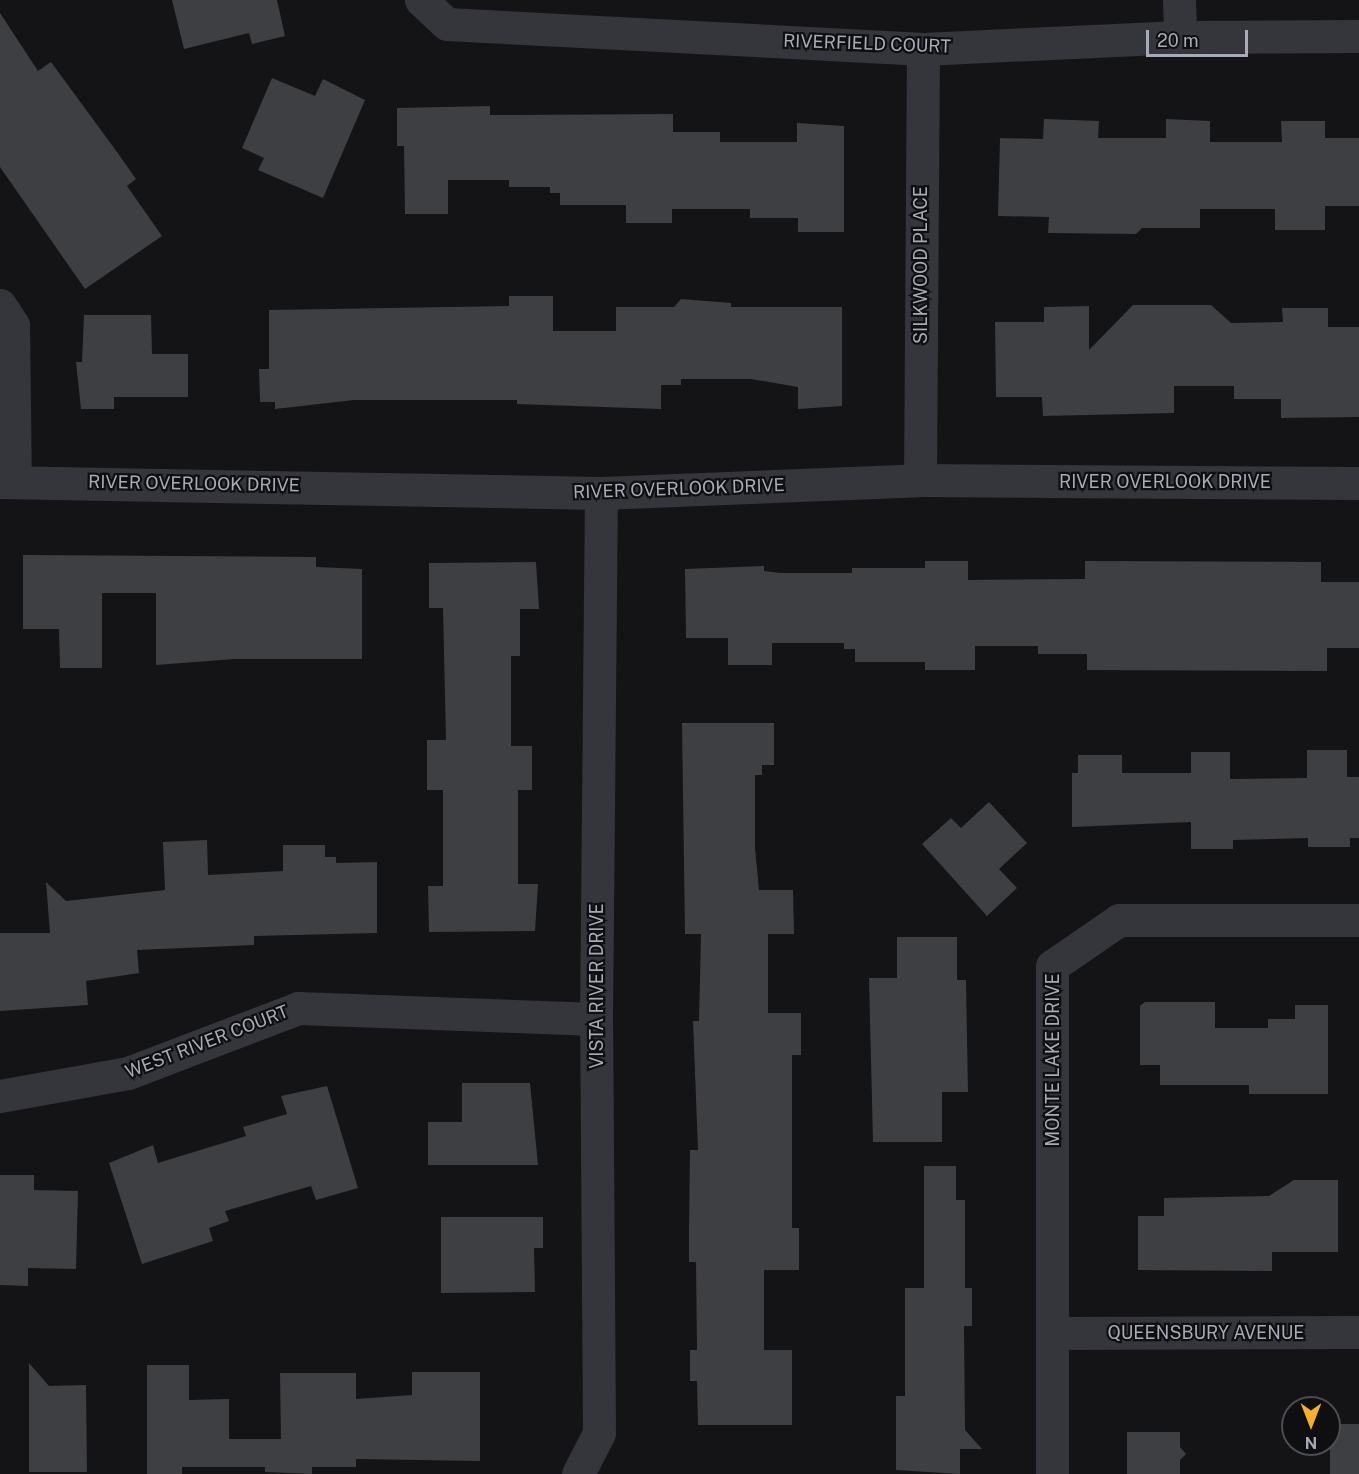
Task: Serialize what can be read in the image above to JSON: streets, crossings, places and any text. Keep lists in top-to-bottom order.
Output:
{
  "streets": {
    "street": [
      "RIVERFIELD COURT",
      "SILKWOOD PLACE",
      "RIVER OVERLOOK DRIVE",
      "VISTA RIVER DRIVE",
      "WEST RIVER COURT",
      "MONTE LAKE DRIVE",
      "QUEENSBURY AVENUE"
    ]
  },
  "crossings": [
    ["RIVERFIELD COURT", "SILKWOOD PLACE"],
    ["SILKWOOD PLACE", "RIVER OVERLOOK DRIVE"],
    ["RIVER OVERLOOK DRIVE", "VISTA RIVER DRIVE"],
    ["VISTA RIVER DRIVE", "WEST RIVER COURT"],
    ["MONTE LAKE DRIVE", "QUEENSBURY AVENUE"]
  ],
  "scale_bar": "20 m",
  "north": "bottom"
}
